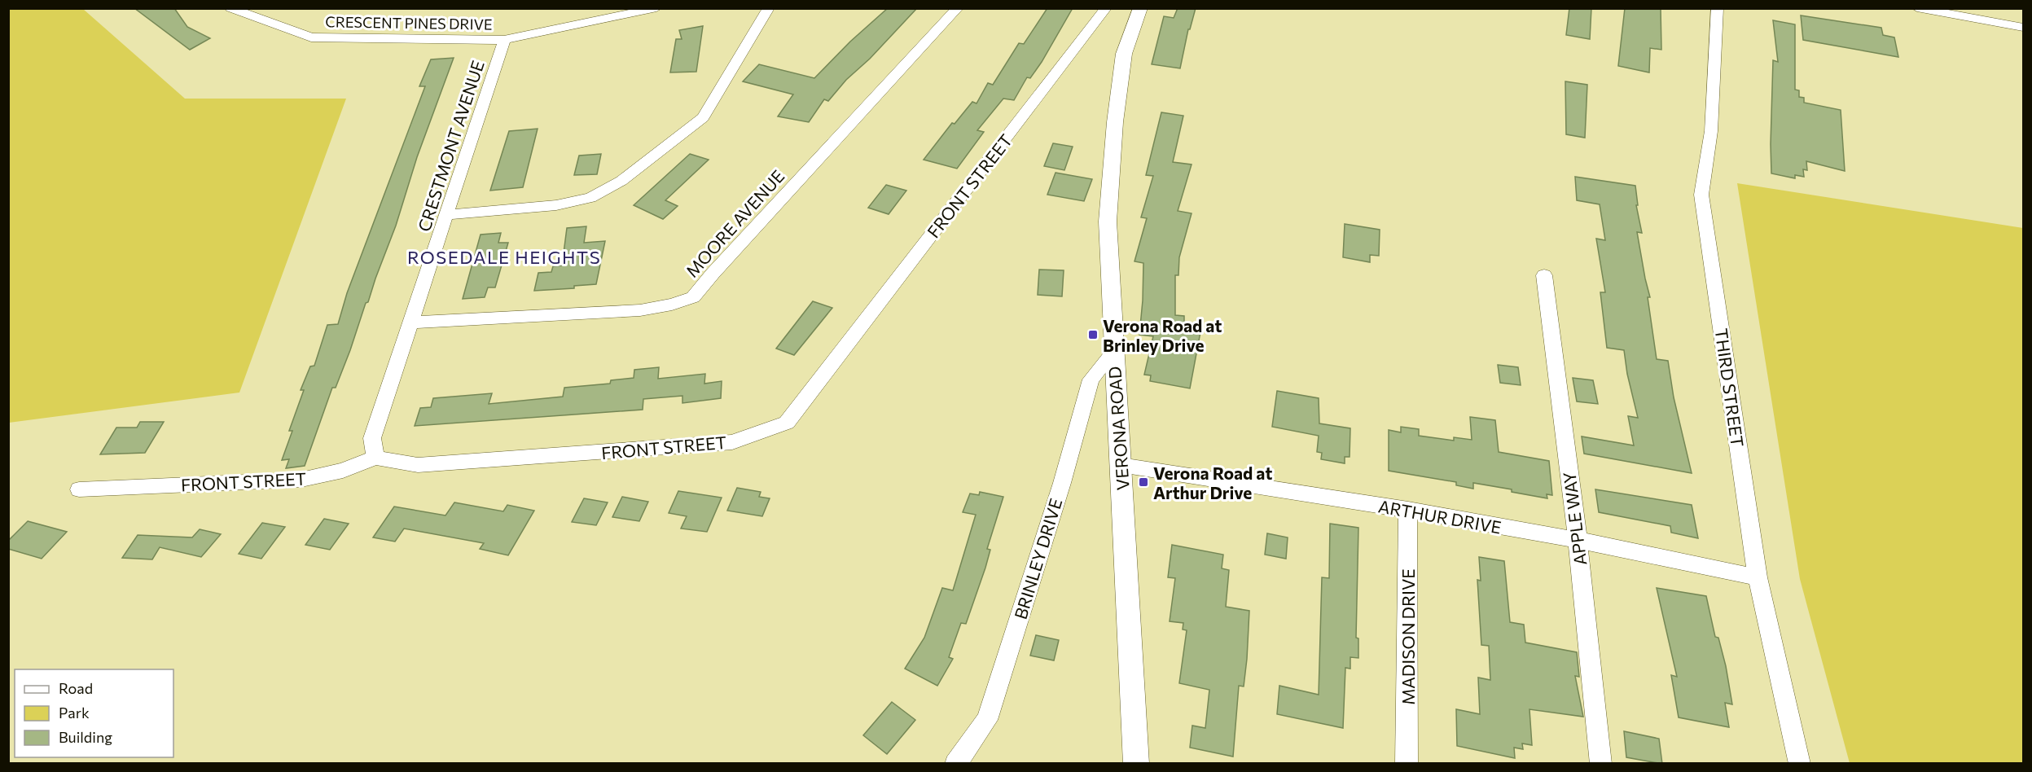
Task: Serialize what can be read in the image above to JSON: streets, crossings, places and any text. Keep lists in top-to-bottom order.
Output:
{
  "streets": {
    "street": [
      "CRESCENT PINES DRIVE",
      "CRESTMONT AVENUE",
      "FRONT STREET",
      "MOORE AVENUE",
      "THIRD STREET",
      "VERONA ROAD",
      "ARTHUR DRIVE",
      "APPLE WAY",
      "BRINLEY DRIVE",
      "MADISON DRIVE"
    ]
  },
  "crossings": [
    ["CRESCENT PINES DRIVE", "CRESTMONT AVENUE"],
    ["CRESTMONT AVENUE", "FRONT STREET"],
    ["CRESTMONT AVENUE", "MOORE AVENUE"],
    ["THIRD STREET", "ARTHUR DRIVE"],
    ["VERONA ROAD", "ARTHUR DRIVE"],
    ["VERONA ROAD", "BRINLEY DRIVE"],
    ["ARTHUR DRIVE", "APPLE WAY"],
    ["ARTHUR DRIVE", "MADISON DRIVE"]
  ],
  "districts": ["ROSEDALE HEIGHTS"],
  "places": {
    "transit": ["Verona Road at Brinley Drive", "Verona Road at Arthur Drive"]
  },
  "legend": ["Road", "Park", "Building"]
}
